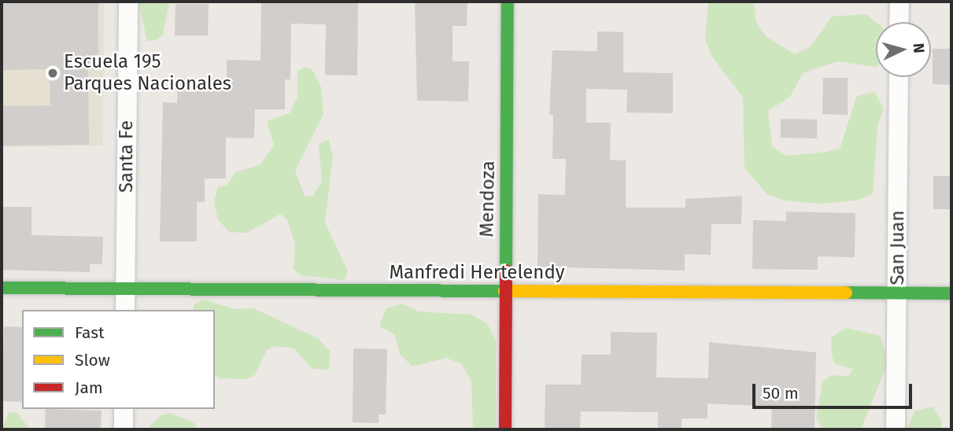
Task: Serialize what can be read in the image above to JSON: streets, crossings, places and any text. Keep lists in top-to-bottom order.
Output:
{
  "streets": {
    "street": [
      "Santa Fe",
      "Mendoza",
      "San Juan",
      "Manfredi Hertelendy"
    ]
  },
  "crossings": [
    ["Santa Fe", "Manfredi Hertelendy"],
    ["Mendoza", "Manfredi Hertelendy"],
    ["San Juan", "Manfredi Hertelendy"]
  ],
  "places": ["Escuela 195 Parques Nacionales"],
  "legend": ["Fast", "Slow", "Jam"],
  "scale_bar": "50 m",
  "north": "right"
}
